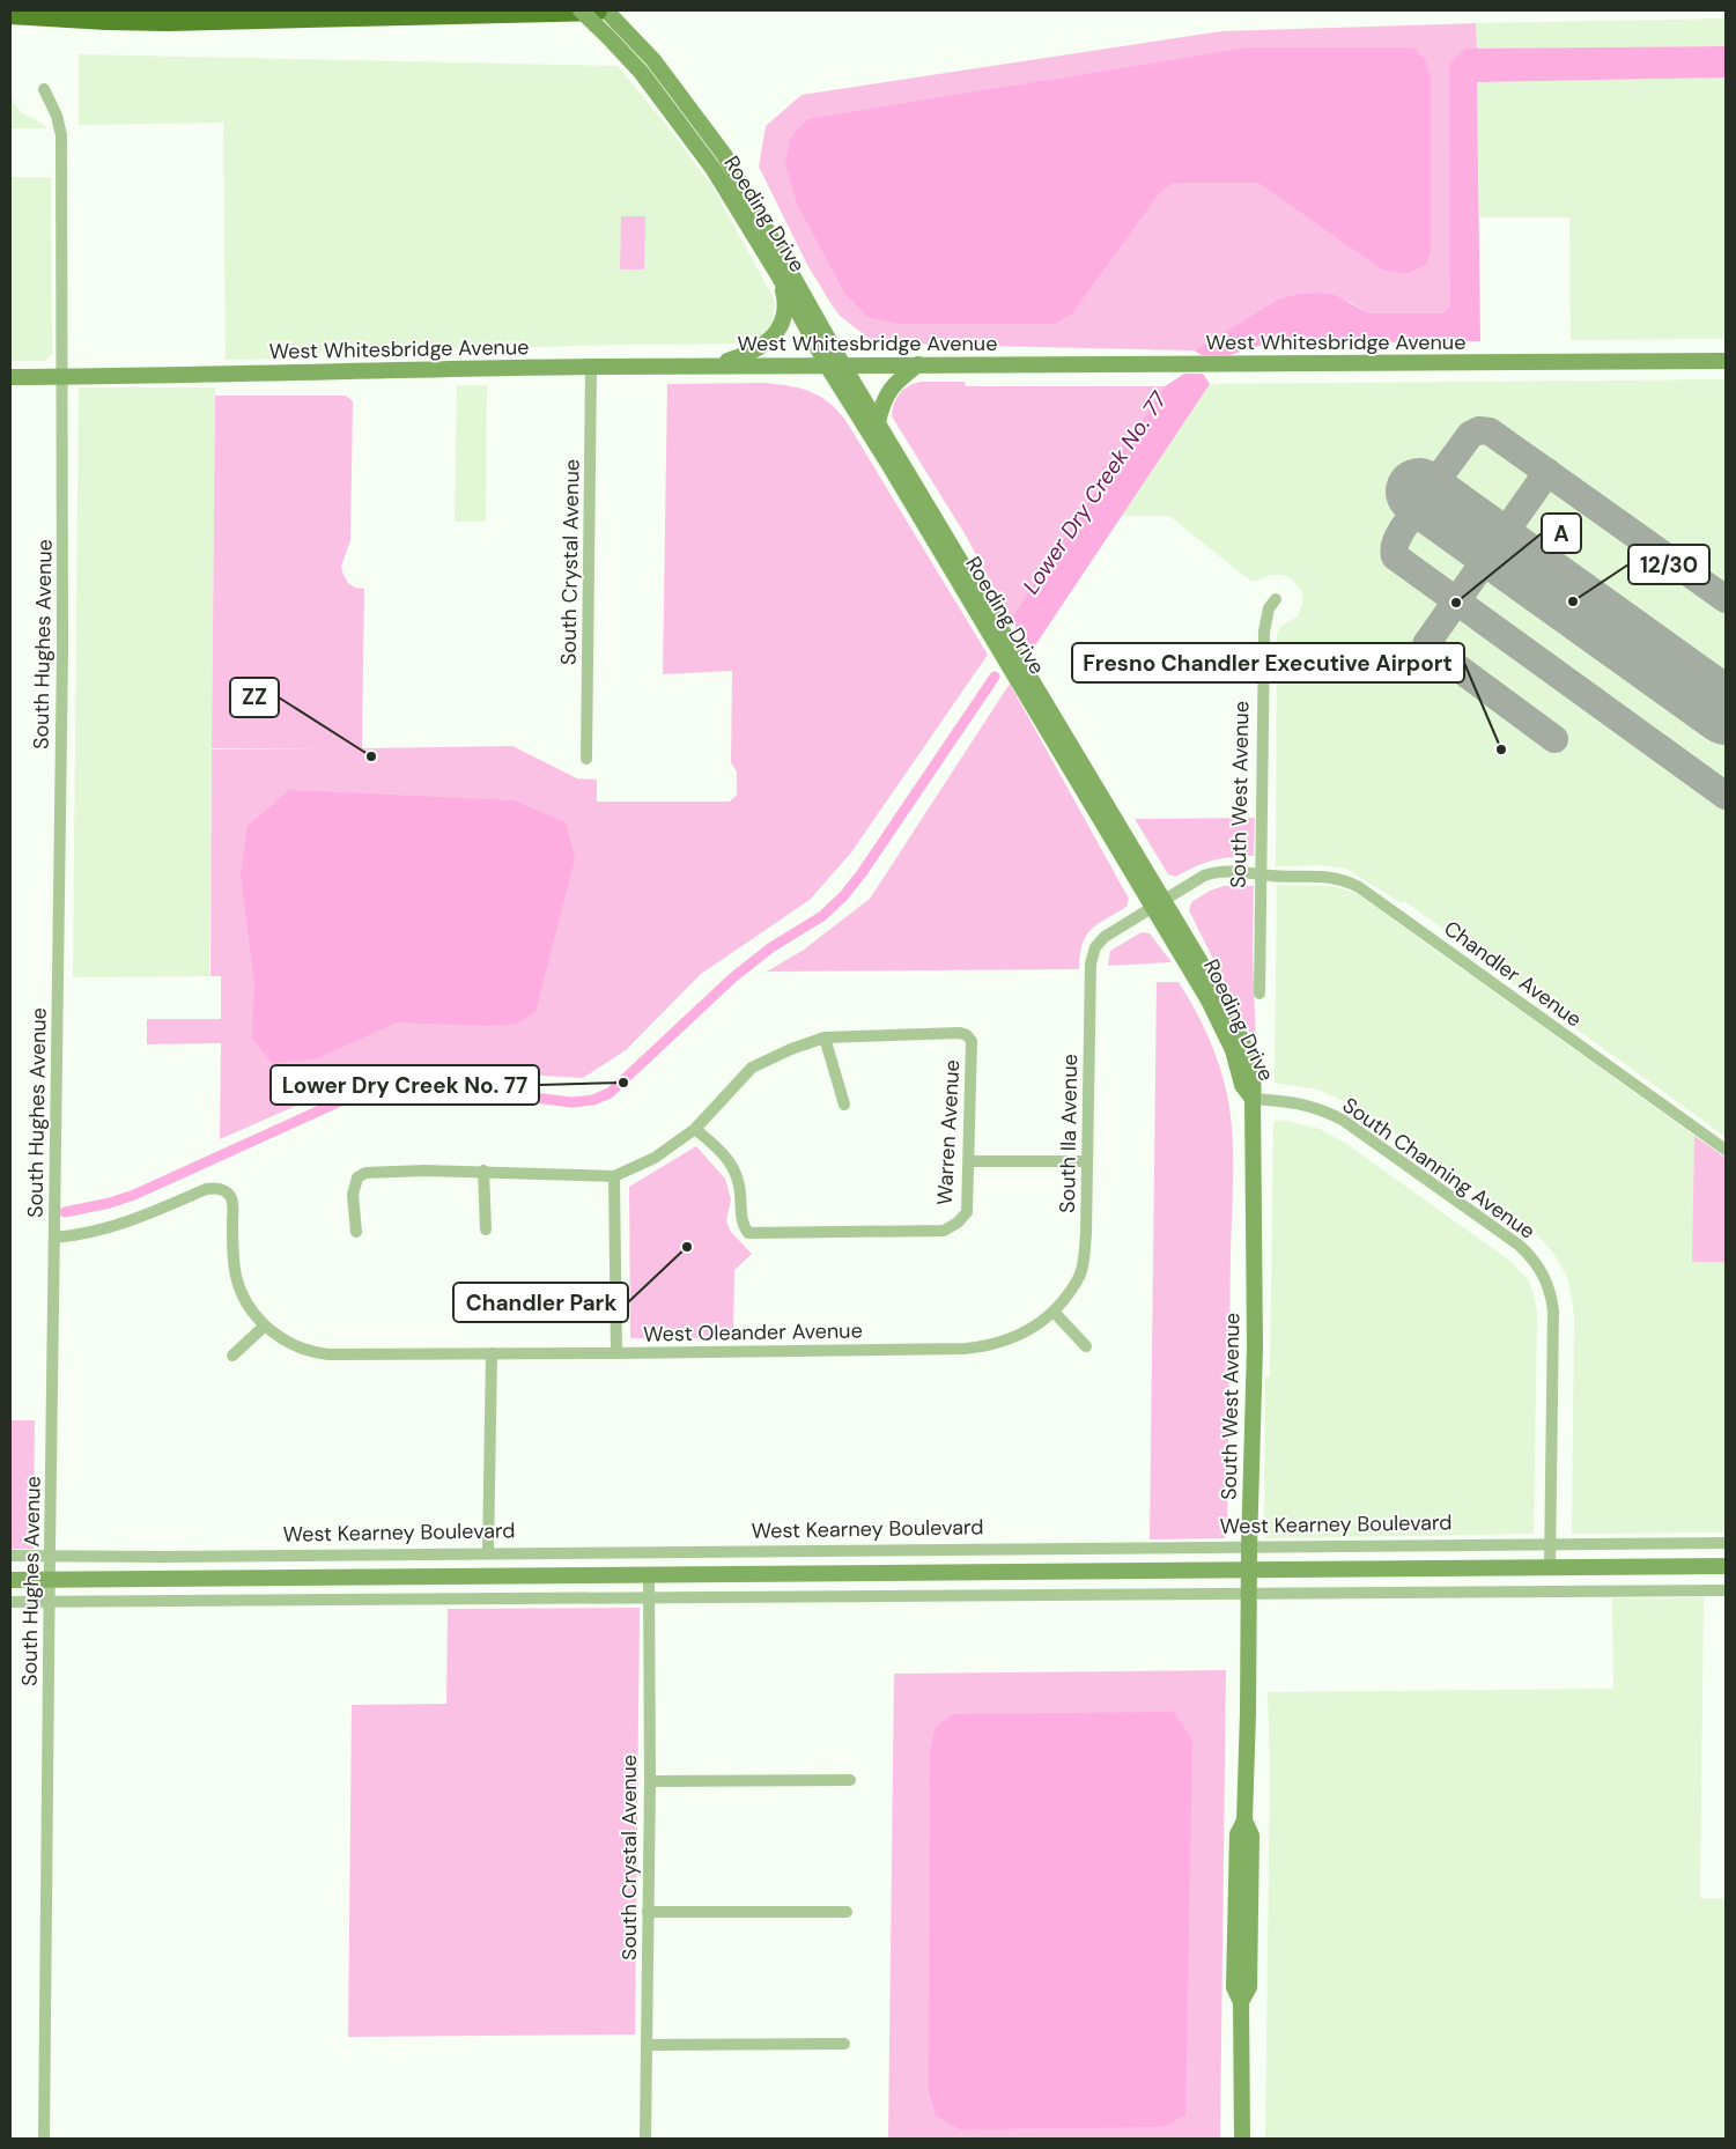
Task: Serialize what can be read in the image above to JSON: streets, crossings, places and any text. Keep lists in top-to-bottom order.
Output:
{
  "streets": {
    "main road": ["Roeding Drive", "West Whitesbridge Avenue", "South West Avenue"],
    "street": [
      "South Crystal Avenue",
      "South Hughes Avenue",
      "Chandler Avenue",
      "Warren Avenue",
      "South Ila Avenue",
      "South Channing Avenue",
      "West Oleander Avenue",
      "West Kearney Boulevard"
    ]
  },
  "crossings": [
    ["Roeding Drive", "West Whitesbridge Avenue"],
    ["Roeding Drive", "South West Avenue"],
    ["Roeding Drive", "Chandler Avenue"],
    ["Roeding Drive", "South Channing Avenue"],
    ["West Whitesbridge Avenue", "South Crystal Avenue"],
    ["West Whitesbridge Avenue", "South Hughes Avenue"],
    ["South Hughes Avenue", "West Oleander Avenue"],
    ["South Hughes Avenue", "West Kearney Boulevard"],
    ["South West Avenue", "Chandler Avenue"],
    ["South West Avenue", "South Channing Avenue"],
    ["South West Avenue", "West Kearney Boulevard"],
    ["Chandler Avenue", "South Ila Avenue"],
    ["South Ila Avenue", "West Oleander Avenue"],
    ["South Channing Avenue", "West Kearney Boulevard"]
  ],
  "water": ["Lower Dry Creek No. 77"],
  "places": [
    "12/30",
    "A",
    "Fresno Chandler Executive Airport",
    "ZZ",
    "Lower Dry Creek No. 77",
    "Chandler Park"
  ]
}
